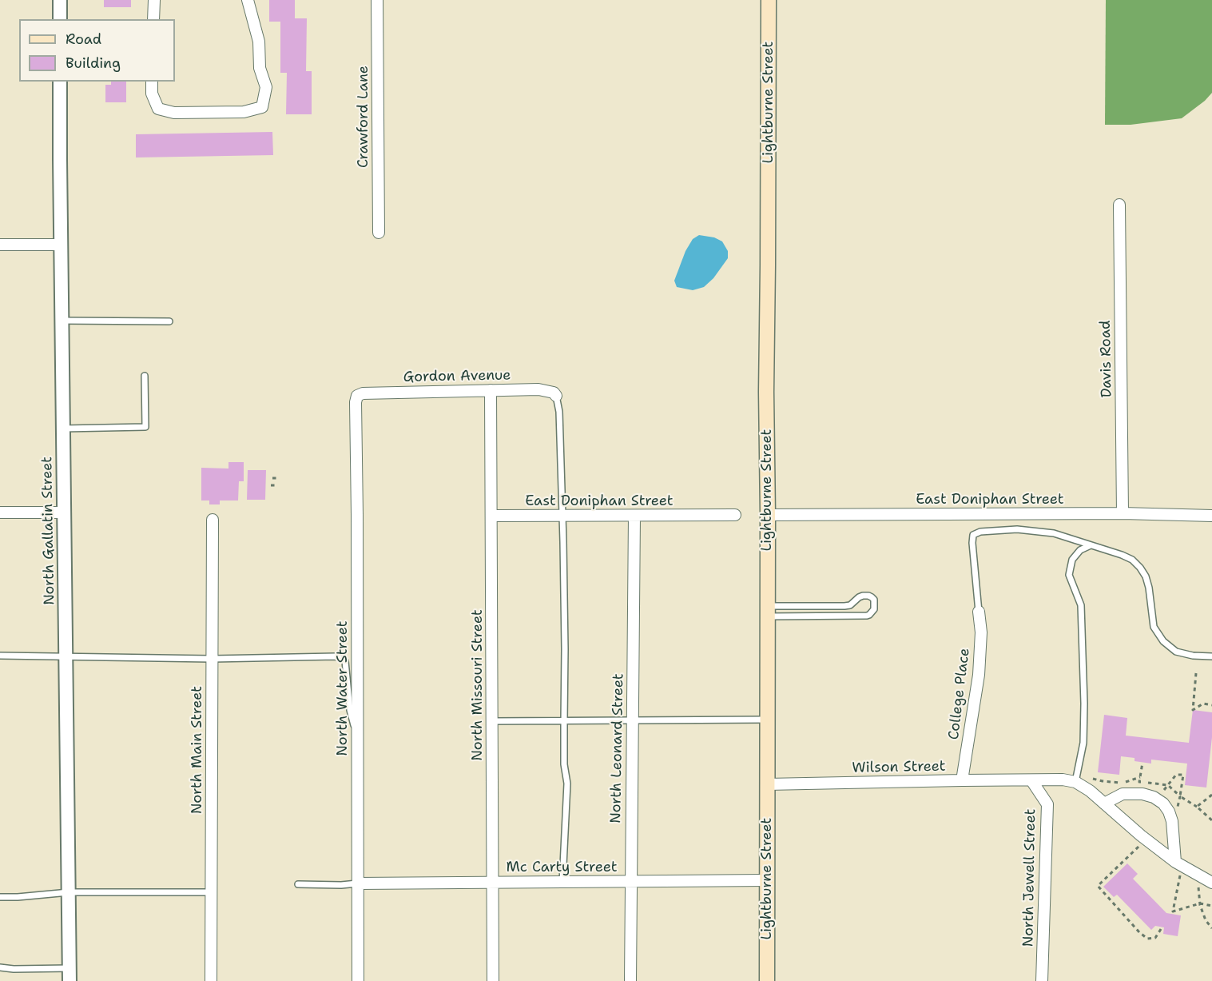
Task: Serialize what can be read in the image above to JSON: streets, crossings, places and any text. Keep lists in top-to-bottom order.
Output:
{
  "streets": {
    "main road": ["Lightburne Street"],
    "street": [
      "Crawford Lane",
      "Davis Road",
      "Gordon Avenue",
      "East Doniphan Street",
      "North Gallatin Street",
      "North Missouri Street",
      "North Water Street",
      "College Place",
      "North Leonard Street",
      "North Main Street",
      "Wilson Street",
      "Mc Carty Street",
      "North Jewell Street"
    ]
  },
  "crossings": [
    ["Lightburne Street", "East Doniphan Street"],
    ["Lightburne Street", "Wilson Street"],
    ["Lightburne Street", "Mc Carty Street"],
    ["Davis Road", "East Doniphan Street"],
    ["Gordon Avenue", "North Missouri Street"],
    ["Gordon Avenue", "North Water Street"],
    ["East Doniphan Street", "North Missouri Street"],
    ["East Doniphan Street", "North Leonard Street"],
    ["North Missouri Street", "Mc Carty Street"],
    ["North Water Street", "Mc Carty Street"],
    ["College Place", "Wilson Street"],
    ["North Leonard Street", "Mc Carty Street"],
    ["Wilson Street", "North Jewell Street"]
  ],
  "legend": ["Road", "Building"]
}
